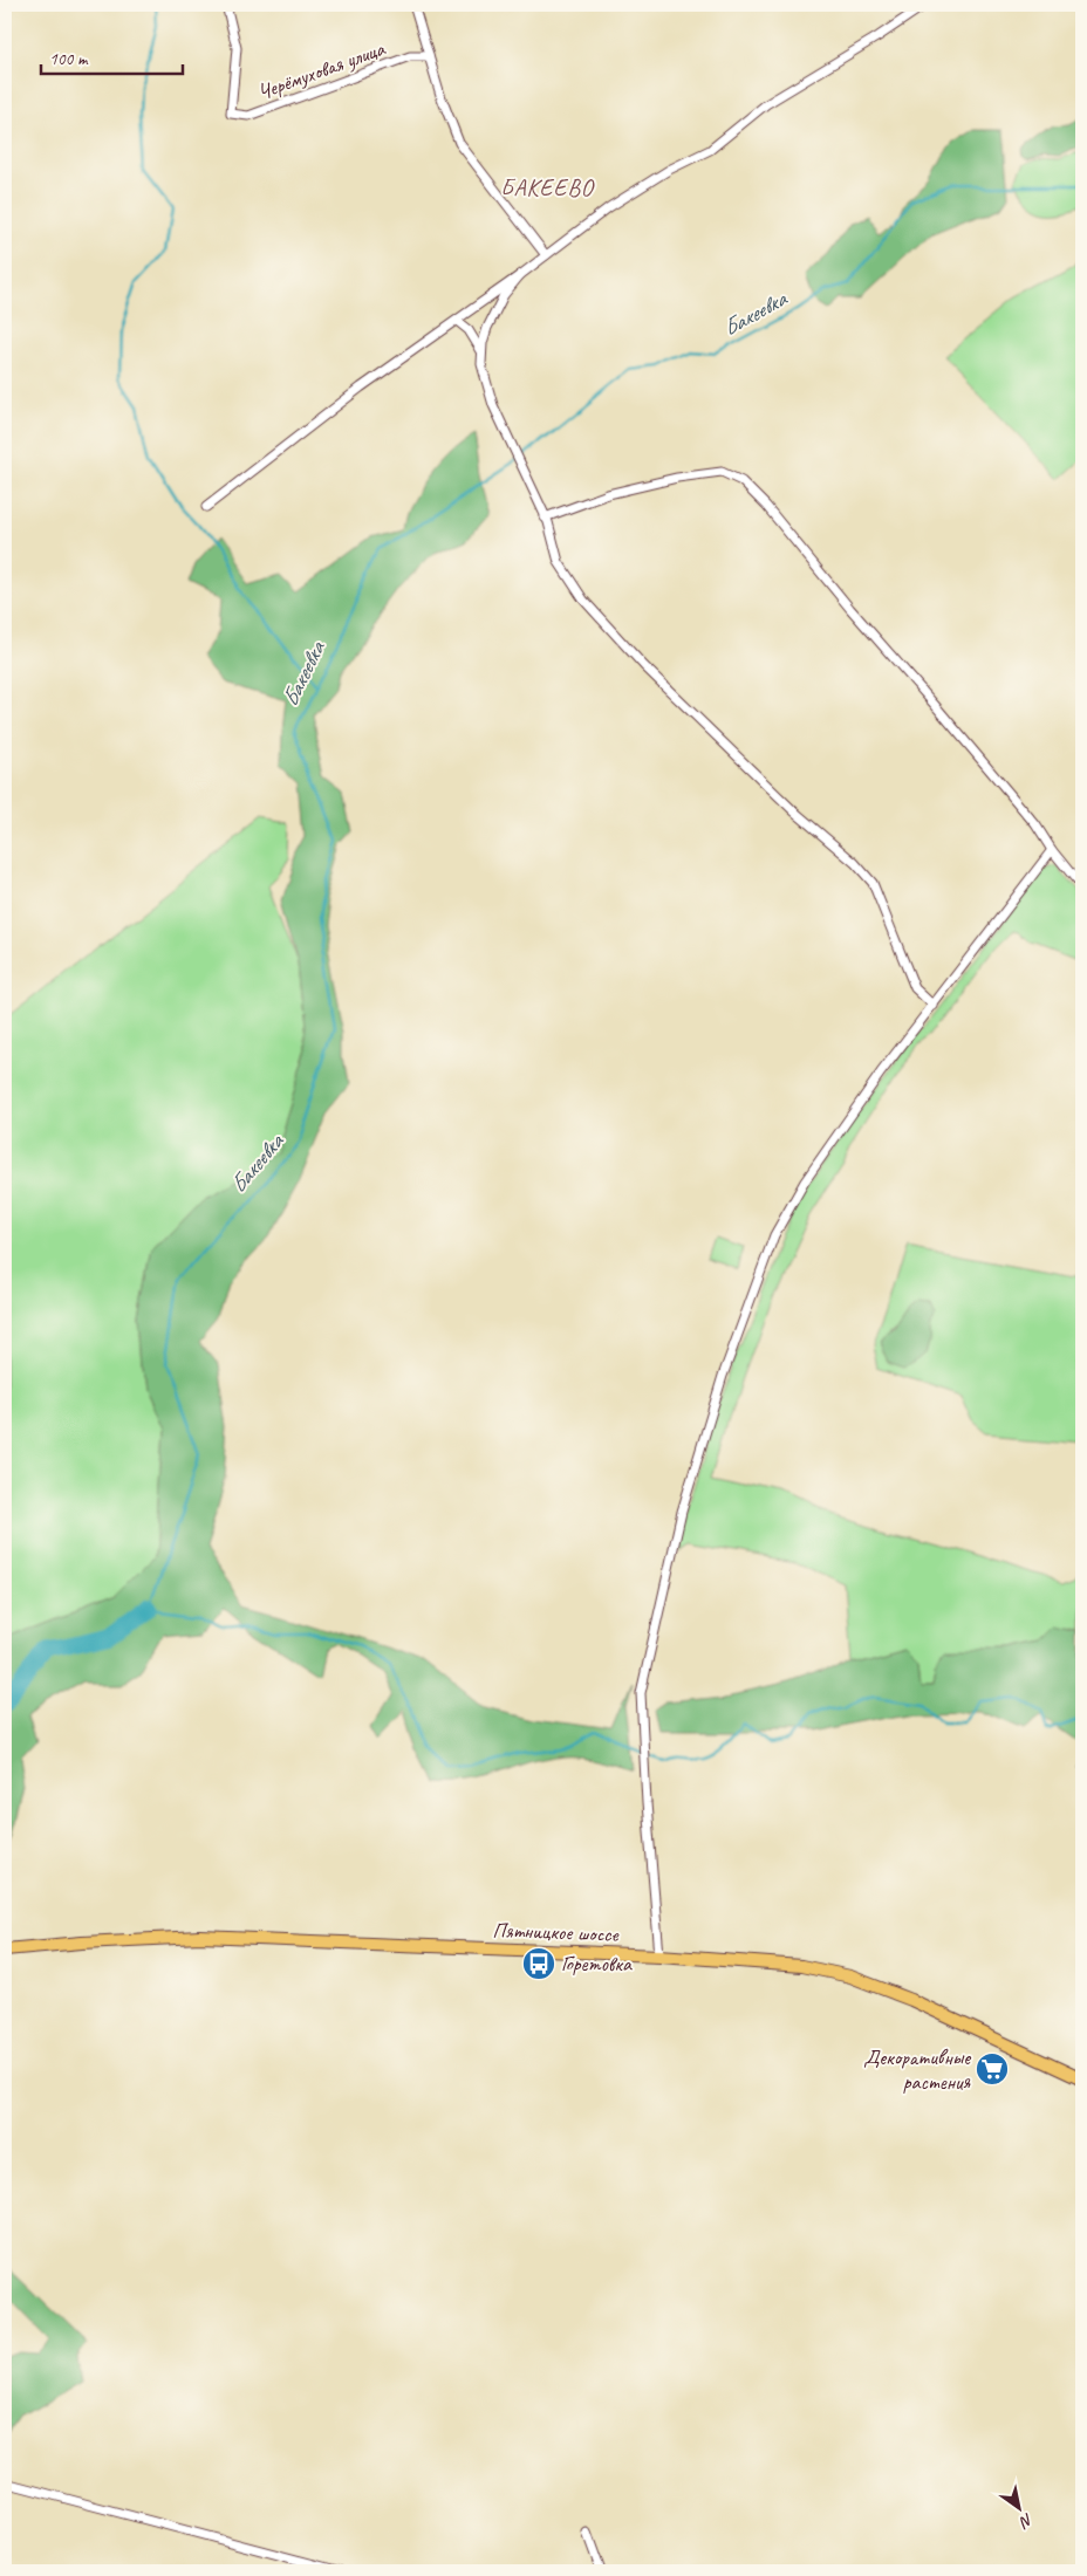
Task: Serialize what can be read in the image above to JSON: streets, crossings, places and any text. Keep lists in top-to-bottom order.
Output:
{
  "streets": {
    "main road": ["Пятницкое шоссе"],
    "street": ["Черёмуховая улица"]
  },
  "districts": ["БАКЕЕВО"],
  "water": ["Бакеевка"],
  "places": {
    "bus stop": ["Горетовка"],
    "supermarket": ["Декоративные растения"]
  },
  "scale_bar": "100 m",
  "north": "bottom right"
}
